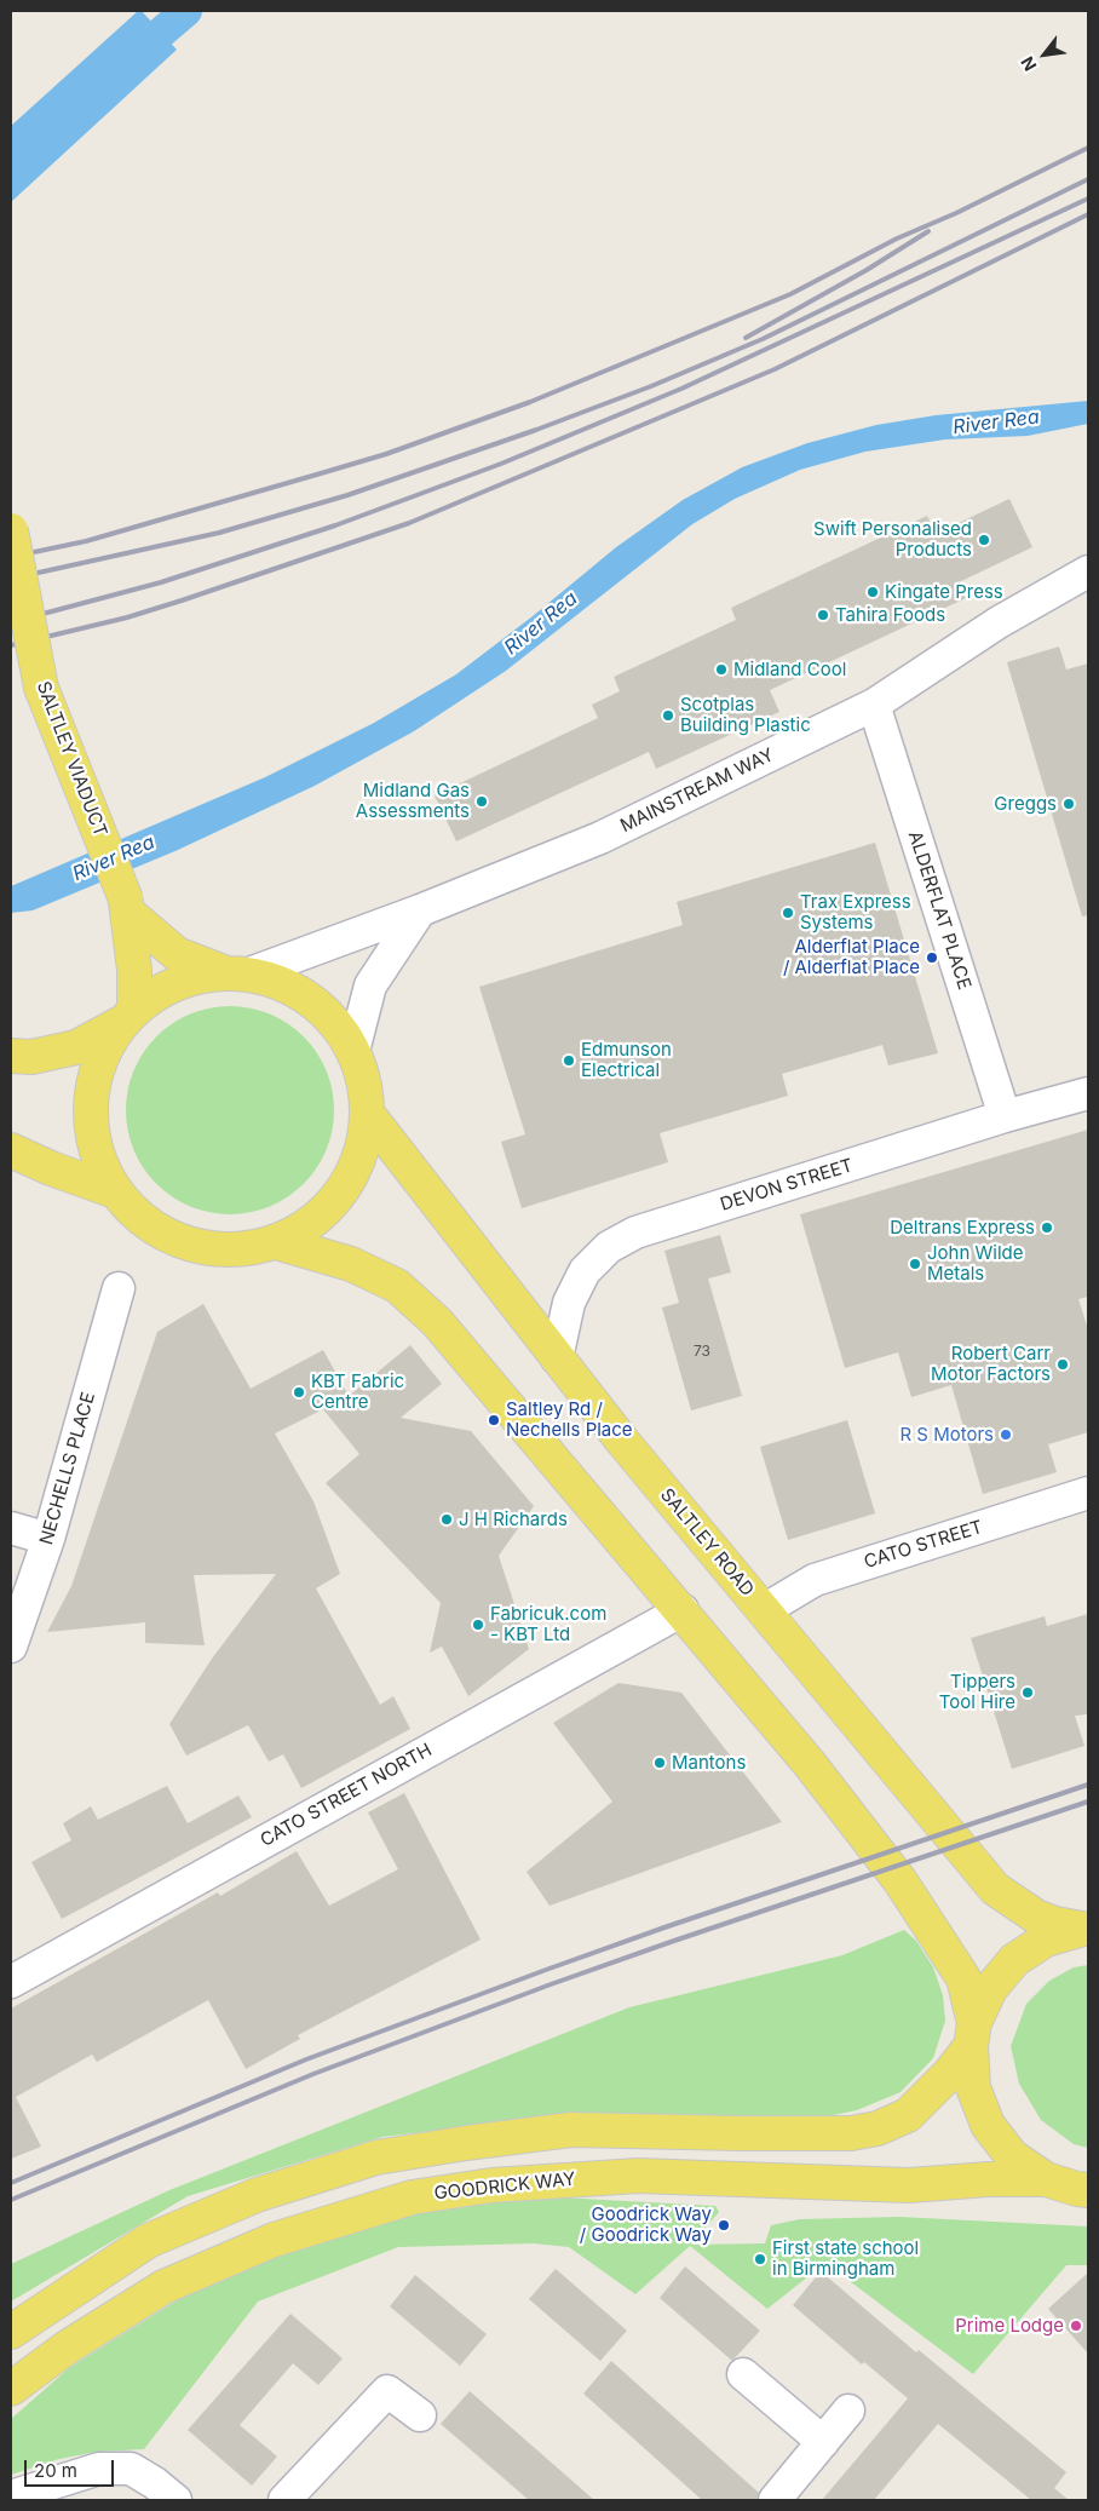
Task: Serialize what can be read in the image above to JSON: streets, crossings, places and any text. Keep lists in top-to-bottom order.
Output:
{
  "streets": {
    "main road": ["SALTLEY VIADUCT", "SALTLEY ROAD", "GOODRICK WAY"],
    "street": [
      "MAINSTREAM WAY",
      "ALDERFLAT PLACE",
      "DEVON STREET",
      "NECHELLS PLACE",
      "CATO STREET",
      "CATO STREET NORTH"
    ]
  },
  "crossings": [
    ["SALTLEY VIADUCT", "MAINSTREAM WAY"],
    ["SALTLEY VIADUCT", "SALTLEY ROAD"],
    ["MAINSTREAM WAY", "ALDERFLAT PLACE"],
    ["ALDERFLAT PLACE", "DEVON STREET"],
    ["DEVON STREET", "SALTLEY ROAD"],
    ["SALTLEY ROAD", "CATO STREET"]
  ],
  "water": ["River Rea"],
  "places": [
    "Swift Personalised Products",
    "Kingate Press",
    "Tahira Foods",
    "Midland Cool",
    "Scotplas Building Plastic",
    "Midland Gas Assessments",
    "Greggs",
    "Trax Express Systems",
    "Alderflat Place / Alderflat Place",
    "Edmunson Electrical",
    "Deltrans Express",
    "John Wilde Metals",
    "Robert Carr Motor Factors",
    "KBT Fabric Centre",
    "Saltley Rd / Nechells Place",
    "R S Motors",
    "J H Richards",
    "Fabricuk.com - KBT Ltd",
    "Tippers Tool Hire",
    "Mantons",
    "Goodrick Way / Goodrick Way",
    "First state school in Birmingham",
    "Prime Lodge"
  ],
  "house_numbers": ["73"],
  "scale_bar": "20 m",
  "north": "bottom left"
}
